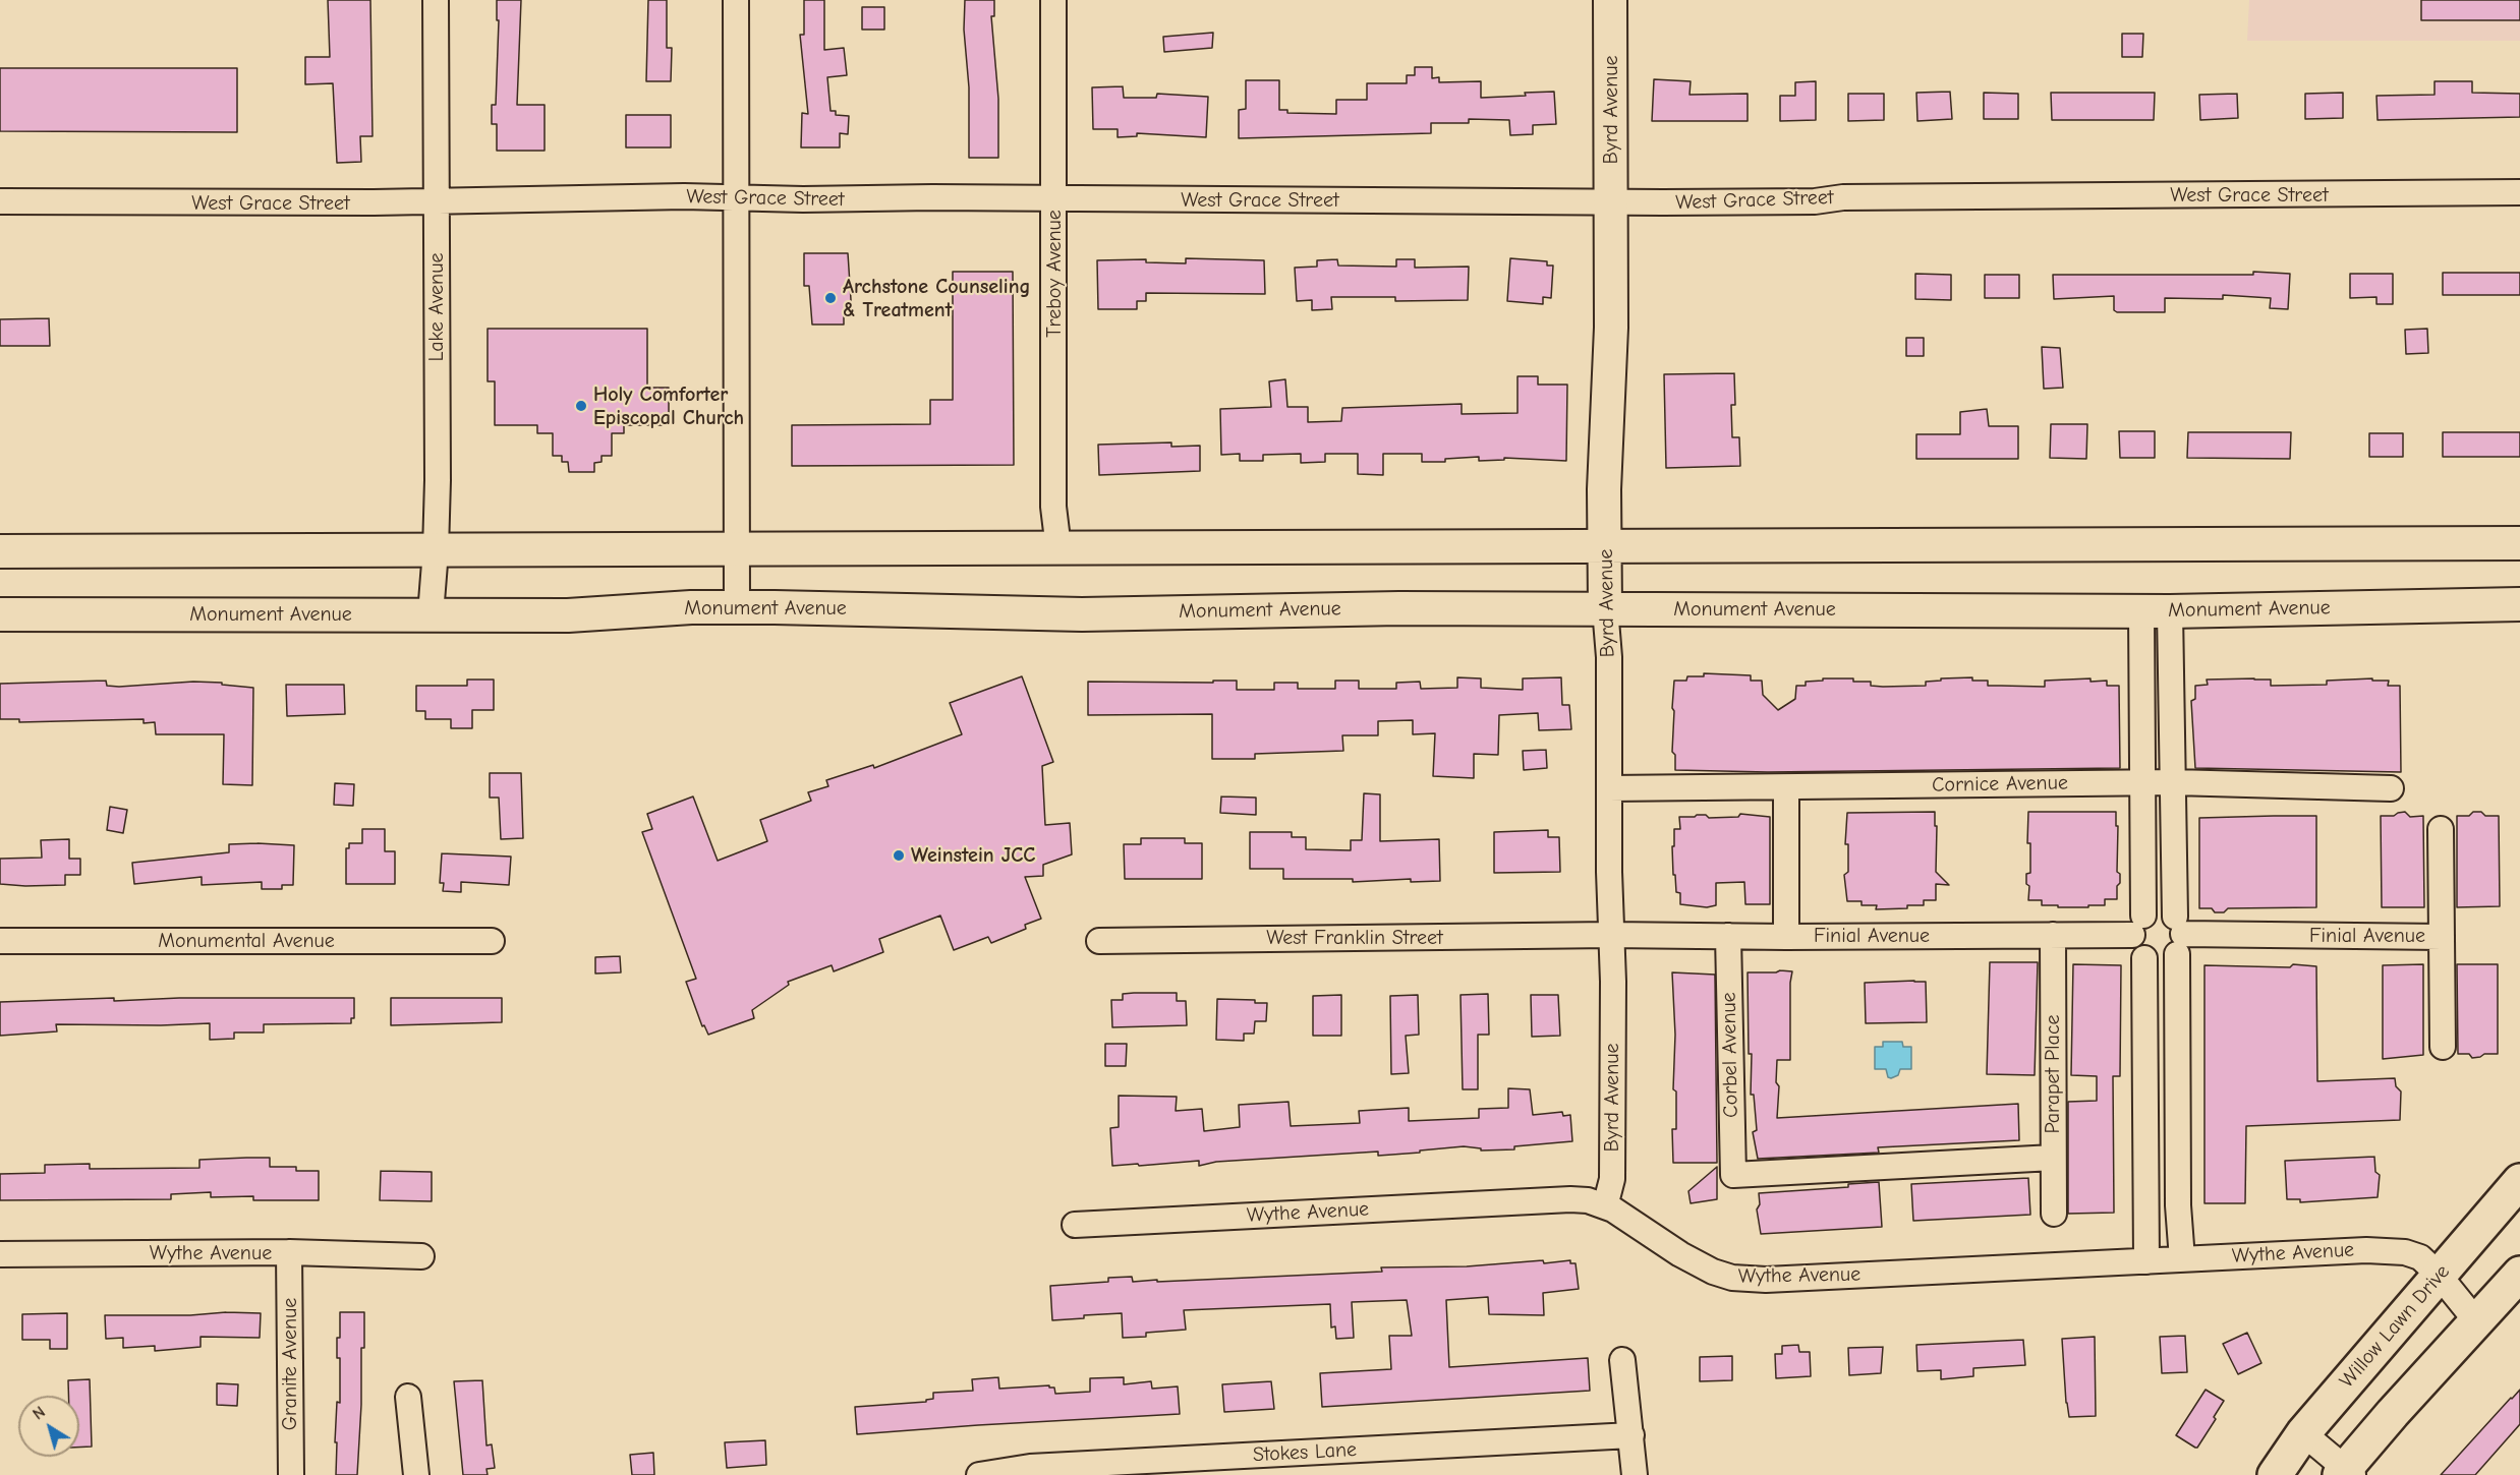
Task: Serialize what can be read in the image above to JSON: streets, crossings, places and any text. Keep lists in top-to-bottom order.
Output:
{
  "streets": {
    "main road": ["Willow Lawn Drive"],
    "street": [
      "Byrd Avenue",
      "West Grace Street",
      "Treboy Avenue",
      "Lake Avenue",
      "Monument Avenue",
      "Cornice Avenue",
      "Finial Avenue",
      "West Franklin Street",
      "Monumental Avenue",
      "Corbel Avenue",
      "Parapet Place",
      "Wythe Avenue",
      "Granite Avenue",
      "Stokes Lane"
    ]
  },
  "crossings": [
    ["Byrd Avenue", "West Grace Street"],
    ["Byrd Avenue", "Monument Avenue"],
    ["Byrd Avenue", "Cornice Avenue"],
    ["Byrd Avenue", "Finial Avenue"],
    ["Byrd Avenue", "West Franklin Street"],
    ["Byrd Avenue", "Wythe Avenue"],
    ["West Grace Street", "Treboy Avenue"],
    ["West Grace Street", "Lake Avenue"],
    ["Lake Avenue", "Monument Avenue"],
    ["Finial Avenue", "West Franklin Street"],
    ["Finial Avenue", "Corbel Avenue"],
    ["Finial Avenue", "Parapet Place"],
    ["Corbel Avenue", "Parapet Place"],
    ["Wythe Avenue", "Willow Lawn Drive"],
    ["Wythe Avenue", "Granite Avenue"]
  ],
  "places": ["Archstone Counseling & Treatment", "Holy Comforter Episcopal Church", "Weinstein JCC"],
  "north": "top left"
}
